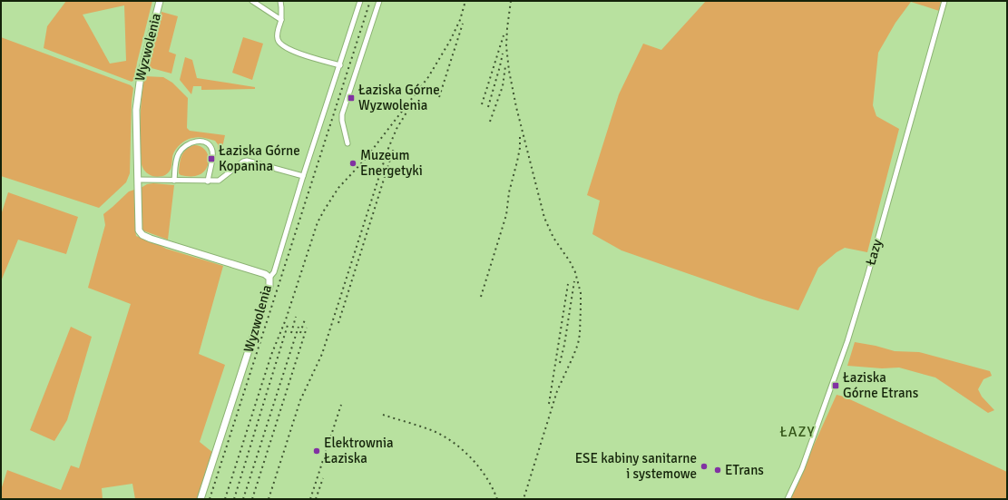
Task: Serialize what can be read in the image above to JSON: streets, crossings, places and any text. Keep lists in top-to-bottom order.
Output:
{
  "streets": {
    "street": ["Wyzwolenia", "Łazy"]
  },
  "districts": ["ŁAZY"],
  "places": {
    "transit": ["Łaziska Górne Wyzwolenia", "Łaziska Górne Kopanina", "Łaziska Górne Etrans"],
    "other": [
      "Muzeum Energetyki",
      "Elektrownia Łaziska",
      "ESE kabiny sanitarne i systemowe",
      "ETrans"
    ]
  }
}
